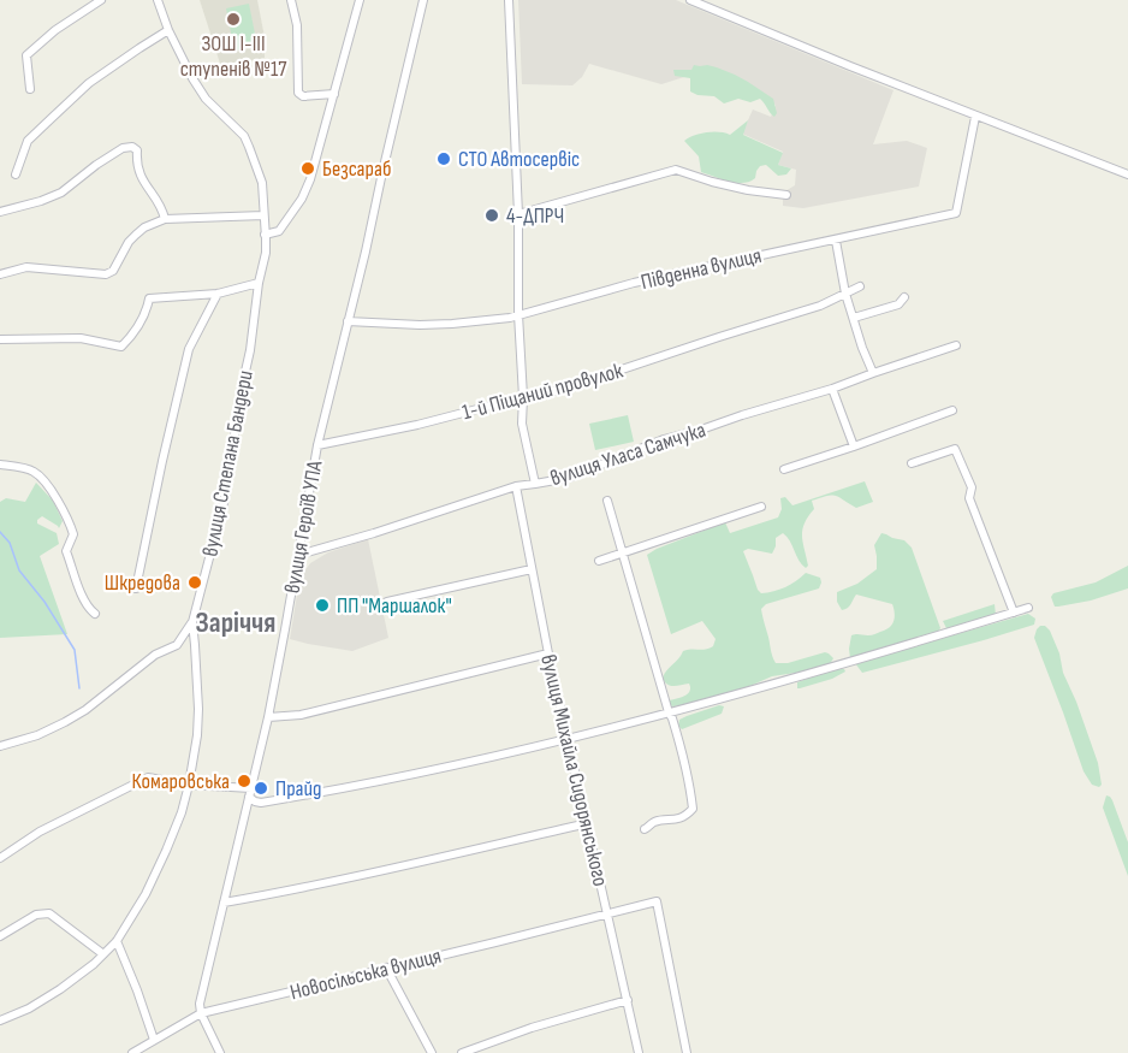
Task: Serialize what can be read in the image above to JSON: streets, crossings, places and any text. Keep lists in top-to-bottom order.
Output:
{
  "streets": {
    "street": [
      "Південна вулиця",
      "1-й Піщаний провулок",
      "вулиця Уласа Самчука",
      "вулиця Степана Бандери",
      "вулиця Героїв УПА",
      "вулиця Михайла Сидорянського",
      "Новосільська вулиця"
    ]
  },
  "crossings": [
    ["Південна вулиця", "вулиця Героїв УПА"],
    ["1-й Піщаний провулок", "вулиця Героїв УПА"],
    ["вулиця Уласа Самчука", "вулиця Героїв УПА"],
    ["вулиця Уласа Самчука", "вулиця Михайла Сидорянського"],
    ["вулиця Героїв УПА", "Новосільська вулиця"],
    ["вулиця Михайла Сидорянського", "Новосільська вулиця"]
  ],
  "districts": ["Заріччя"],
  "places": [
    "ЗОШ І-ІІІ ступенів №17",
    "СТО Автосервіс",
    "Безсараб",
    "4-ДПРЧ",
    "Шкредова",
    "ПП \"Маршалок\"",
    "Комаровська",
    "Прайд"
  ]
}
